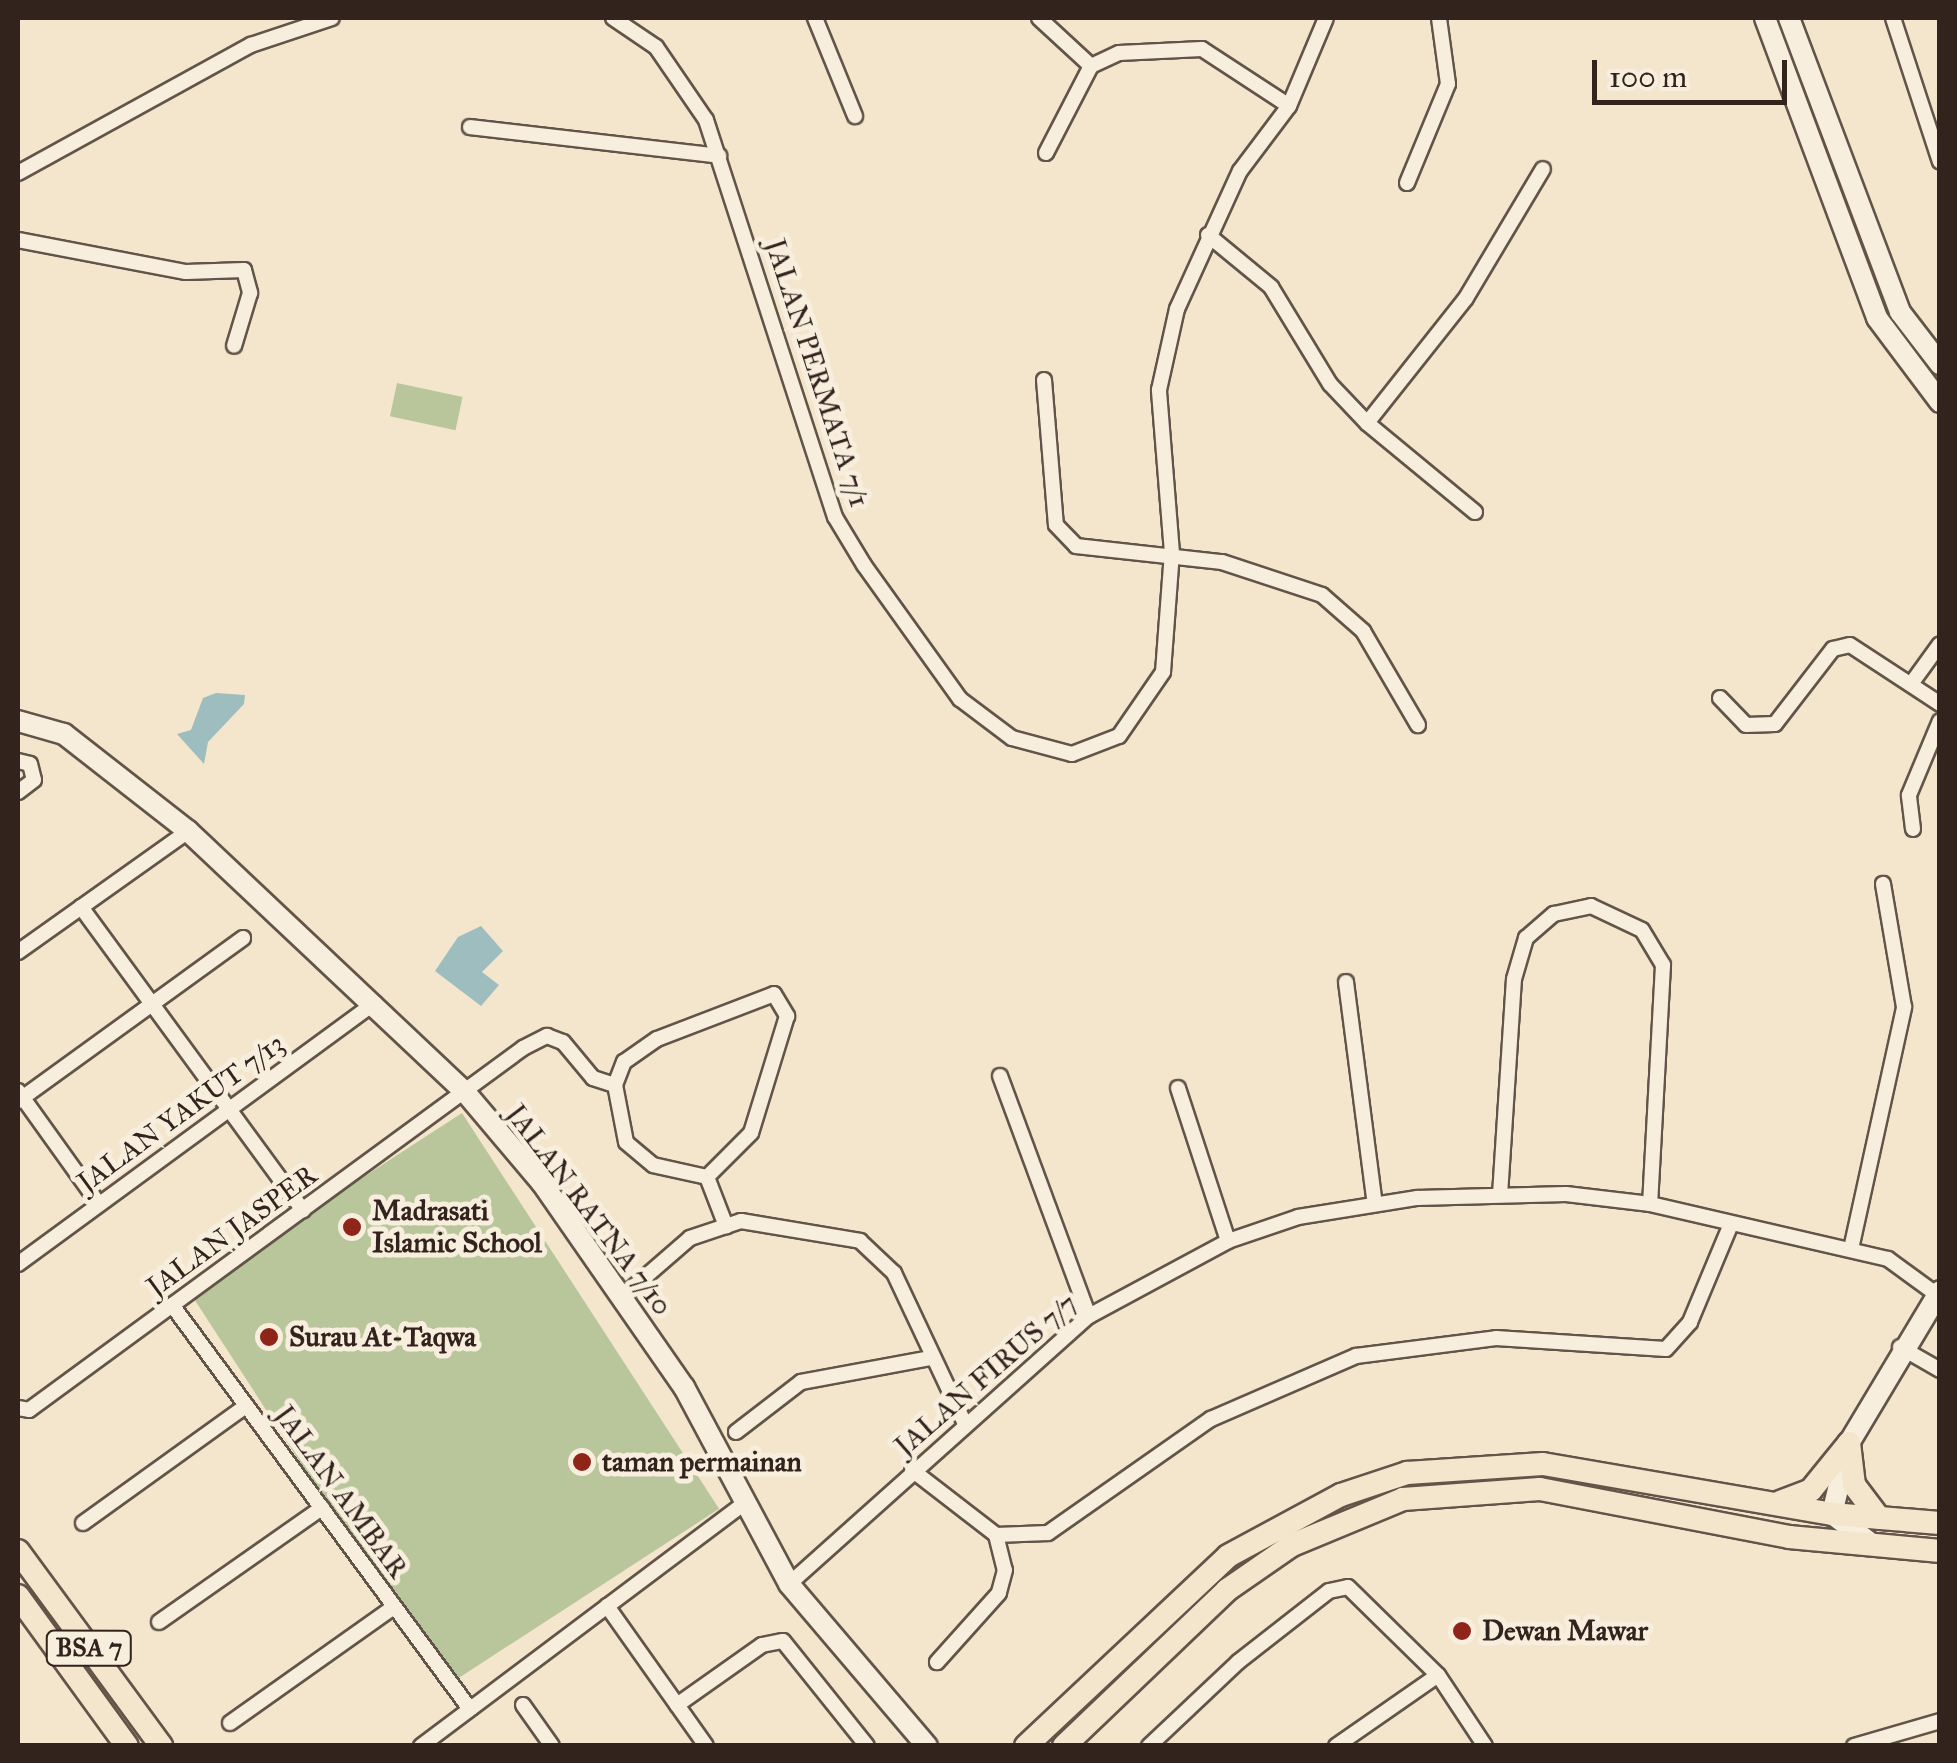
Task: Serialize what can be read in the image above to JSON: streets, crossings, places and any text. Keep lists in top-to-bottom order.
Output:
{
  "streets": {
    "main road": ["BSA 7"],
    "street": [
      "JALAN PERMATA 7/1",
      "JALAN YAKUT 7/13",
      "JALAN RATNA 7/10",
      "JALAN JASPER",
      "JALAN FIRUS 7/7",
      "JALAN AMBAR"
    ]
  },
  "crossings": [
    ["JALAN YAKUT 7/13", "JALAN RATNA 7/10"],
    ["JALAN RATNA 7/10", "JALAN JASPER"],
    ["JALAN RATNA 7/10", "JALAN FIRUS 7/7"],
    ["JALAN JASPER", "JALAN AMBAR"]
  ],
  "places": [
    "Madrasati Islamic School",
    "Surau At-Taqwa",
    "taman permainan",
    "Dewan Mawar"
  ],
  "scale_bar": "100 m"
}
